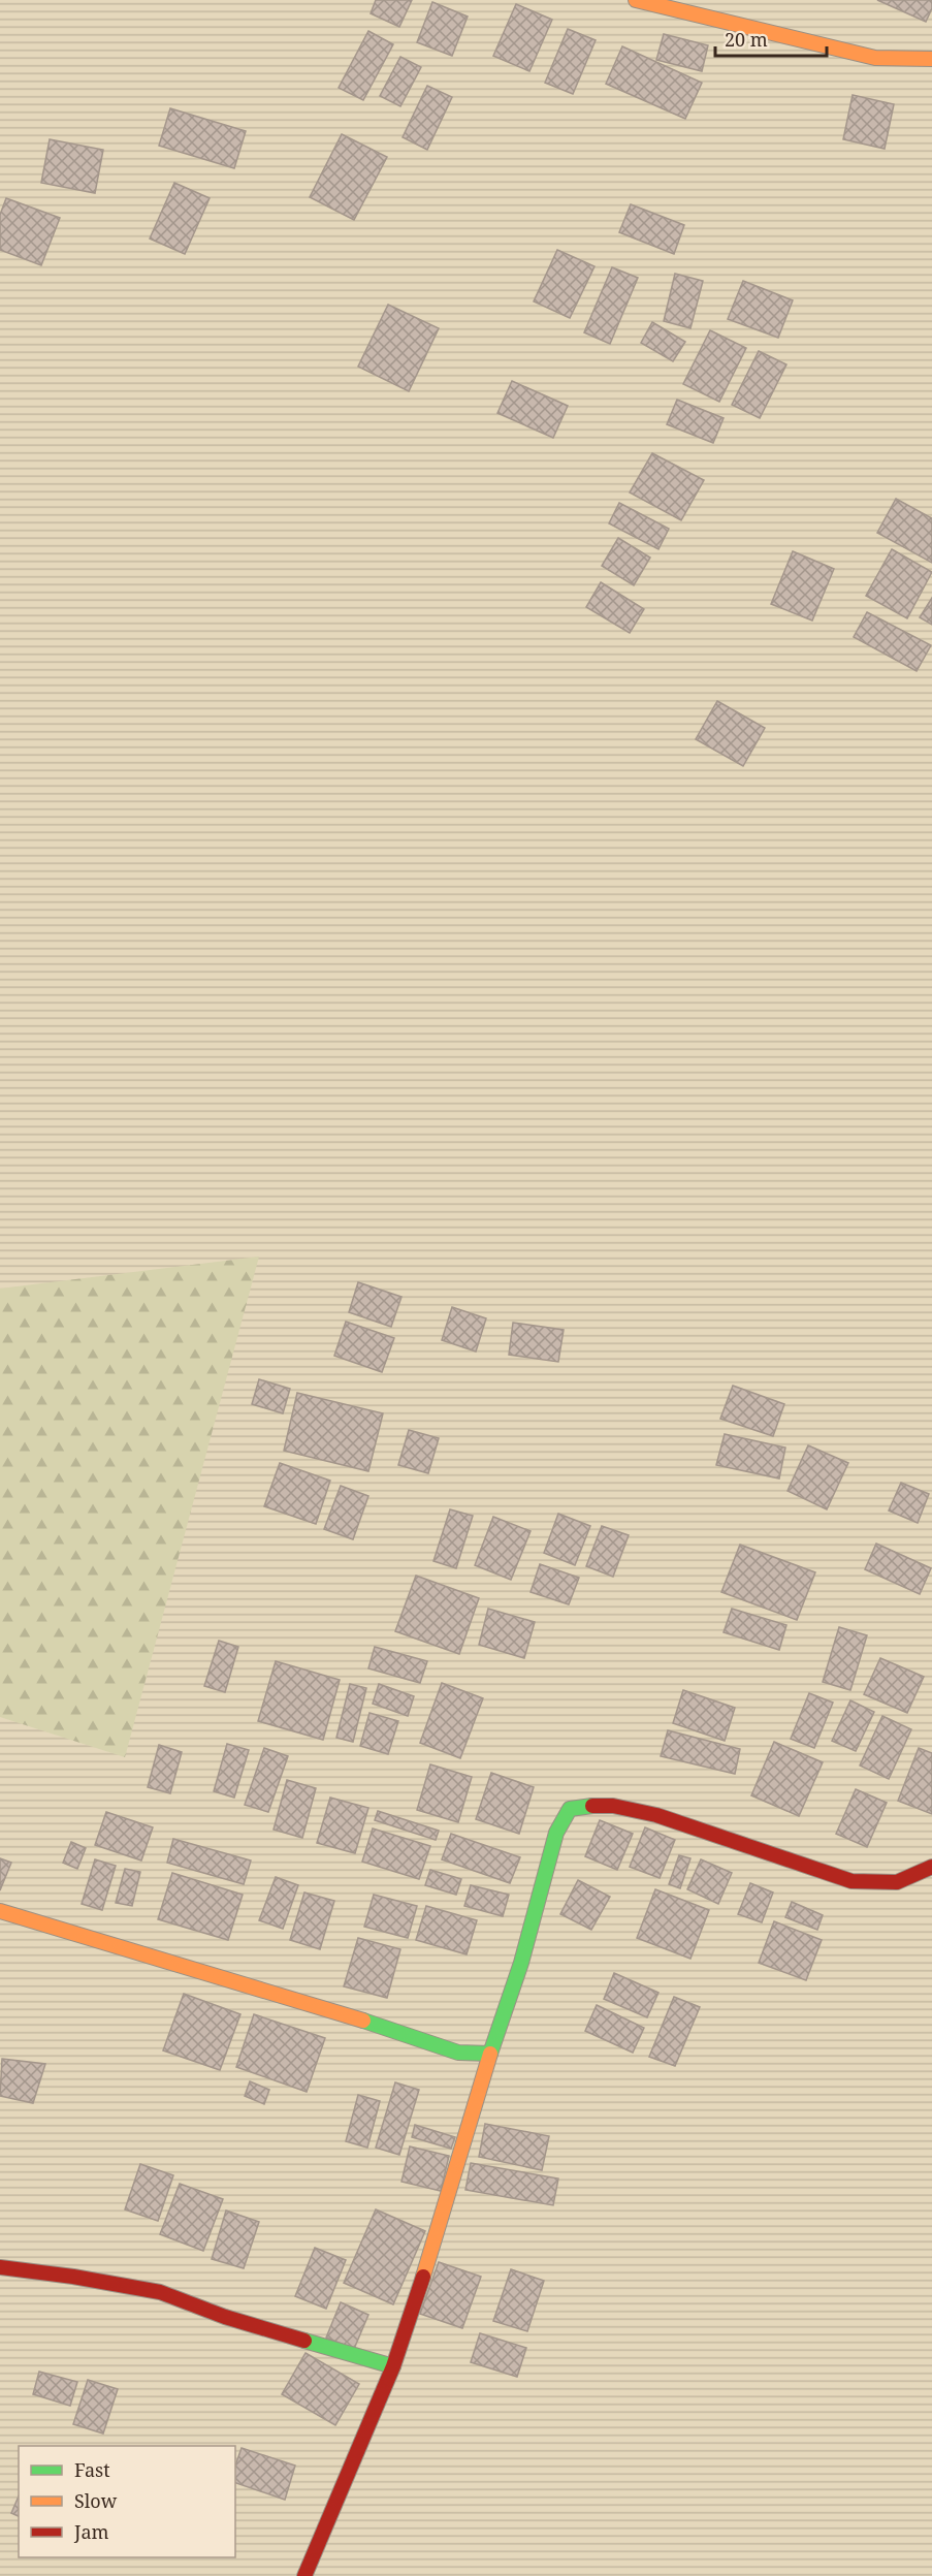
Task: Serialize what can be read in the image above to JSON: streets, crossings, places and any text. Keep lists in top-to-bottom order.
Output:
{
  "legend": ["Fast", "Slow", "Jam"],
  "scale_bar": "20 m"
}
